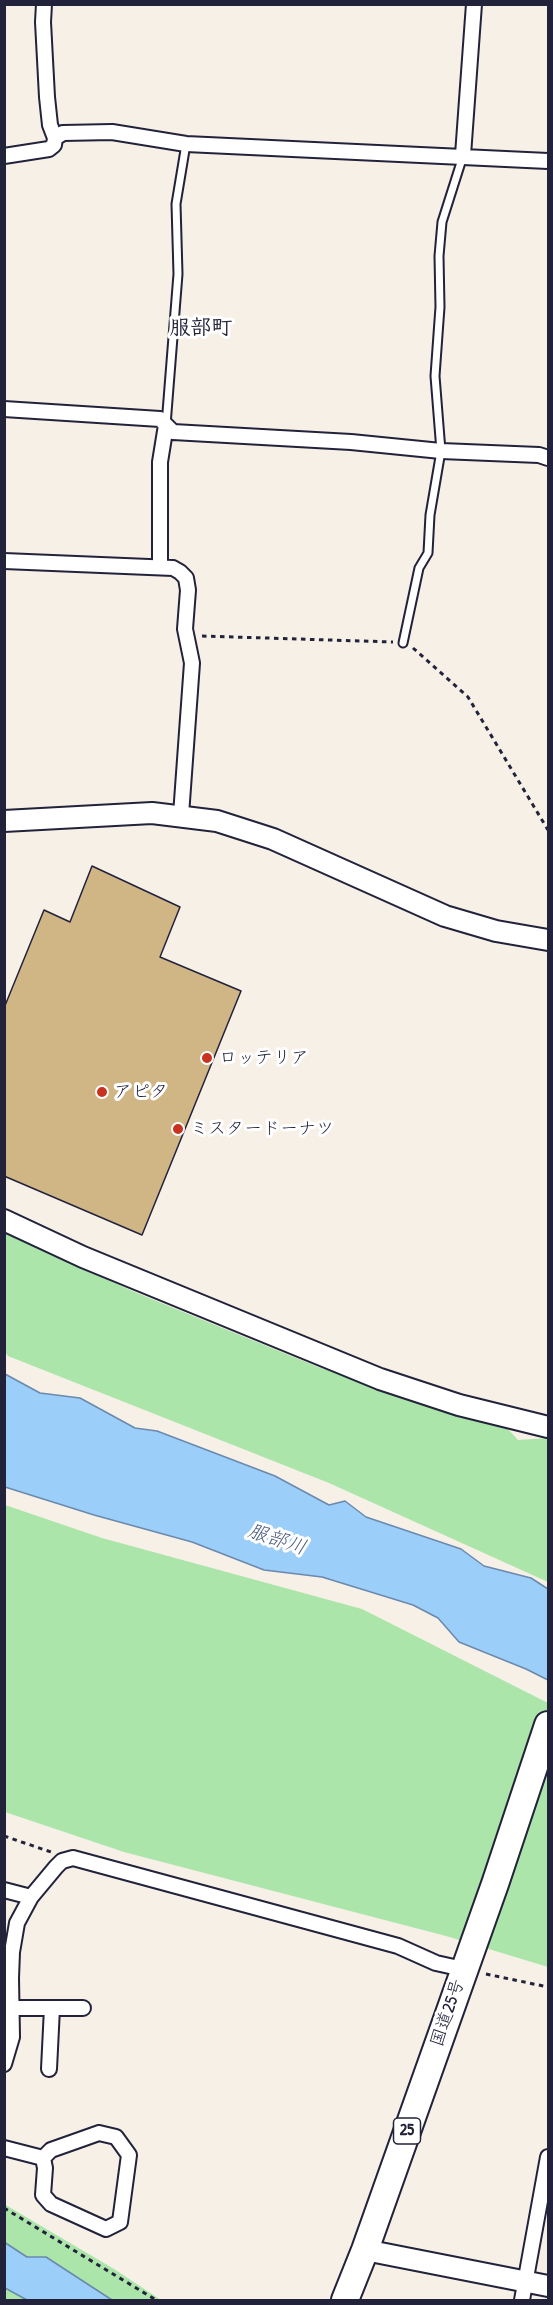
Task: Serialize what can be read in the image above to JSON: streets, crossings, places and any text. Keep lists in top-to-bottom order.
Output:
{
  "streets": {
    "highway": ["国道25号", "25"]
  },
  "districts": ["服部町"],
  "water": ["服部川"],
  "places": ["ロッテリア", "アピタ", "ミスタードーナツ"]
}
